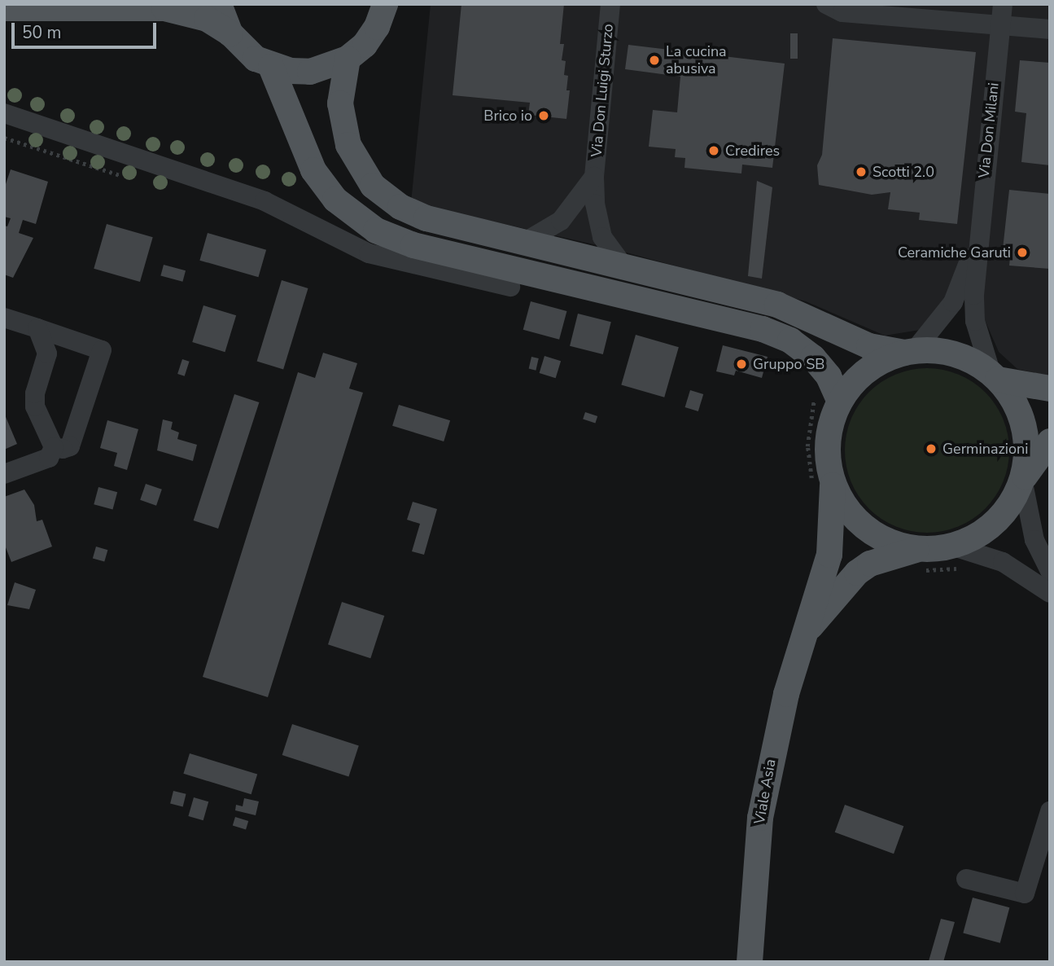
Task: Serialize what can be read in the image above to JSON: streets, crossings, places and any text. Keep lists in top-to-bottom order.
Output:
{
  "streets": {
    "main road": ["Viale Asia"],
    "street": ["Via Don Luigi Sturzo", "Via Don Milani"]
  },
  "crossings": [
    ["Via Don Milani", "Viale Asia"]
  ],
  "places": [
    "La cucina abusiva",
    "Brico io",
    "Credires",
    "Scotti 2.0",
    "Ceramiche Garuti",
    "Gruppo SB",
    "Germinazioni"
  ],
  "scale_bar": "50 m"
}
